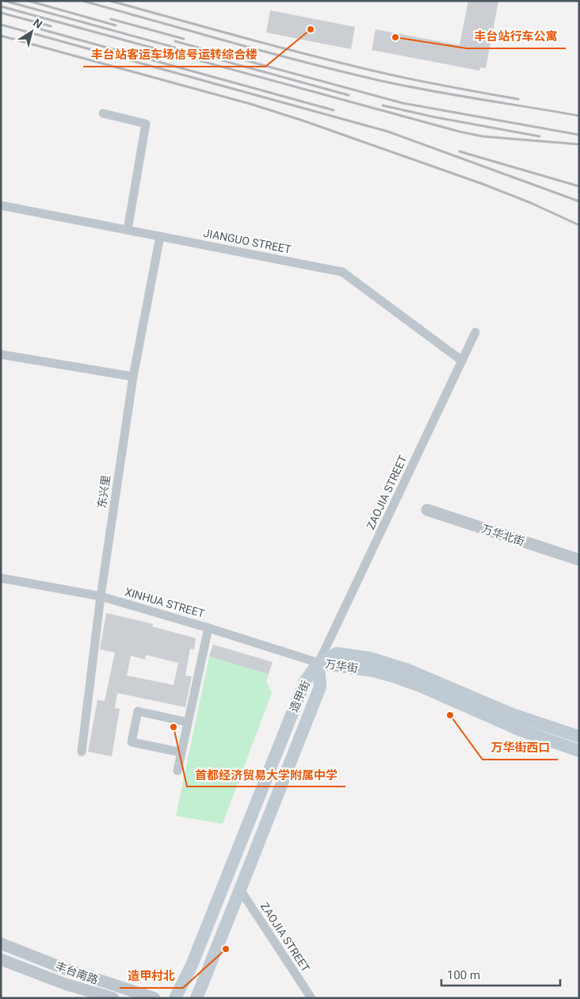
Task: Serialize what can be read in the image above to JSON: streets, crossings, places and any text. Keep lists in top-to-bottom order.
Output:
{
  "streets": {
    "main road": ["万华街", "造甲街"],
    "street": [
      "JIANGUO STREET",
      "东兴里",
      "ZAOJIA STREET",
      "万华北街",
      "XINHUA STREET",
      "丰台南路"
    ]
  },
  "crossings": [
    ["JIANGUO STREET", "东兴里"],
    ["JIANGUO STREET", "ZAOJIA STREET"],
    ["东兴里", "XINHUA STREET"],
    ["ZAOJIA STREET", "XINHUA STREET"],
    ["ZAOJIA STREET", "万华街"],
    ["ZAOJIA STREET", "造甲街"],
    ["XINHUA STREET", "万华街"],
    ["XINHUA STREET", "造甲街"],
    ["万华街", "造甲街"]
  ],
  "places": [
    "丰台站客运车场信号运转综合楼",
    "丰台站行车公寓",
    "万华街西口",
    "首都经济贸易大学附属中学",
    "造甲村北"
  ],
  "scale_bar": "100 m",
  "north": "top right"
}
